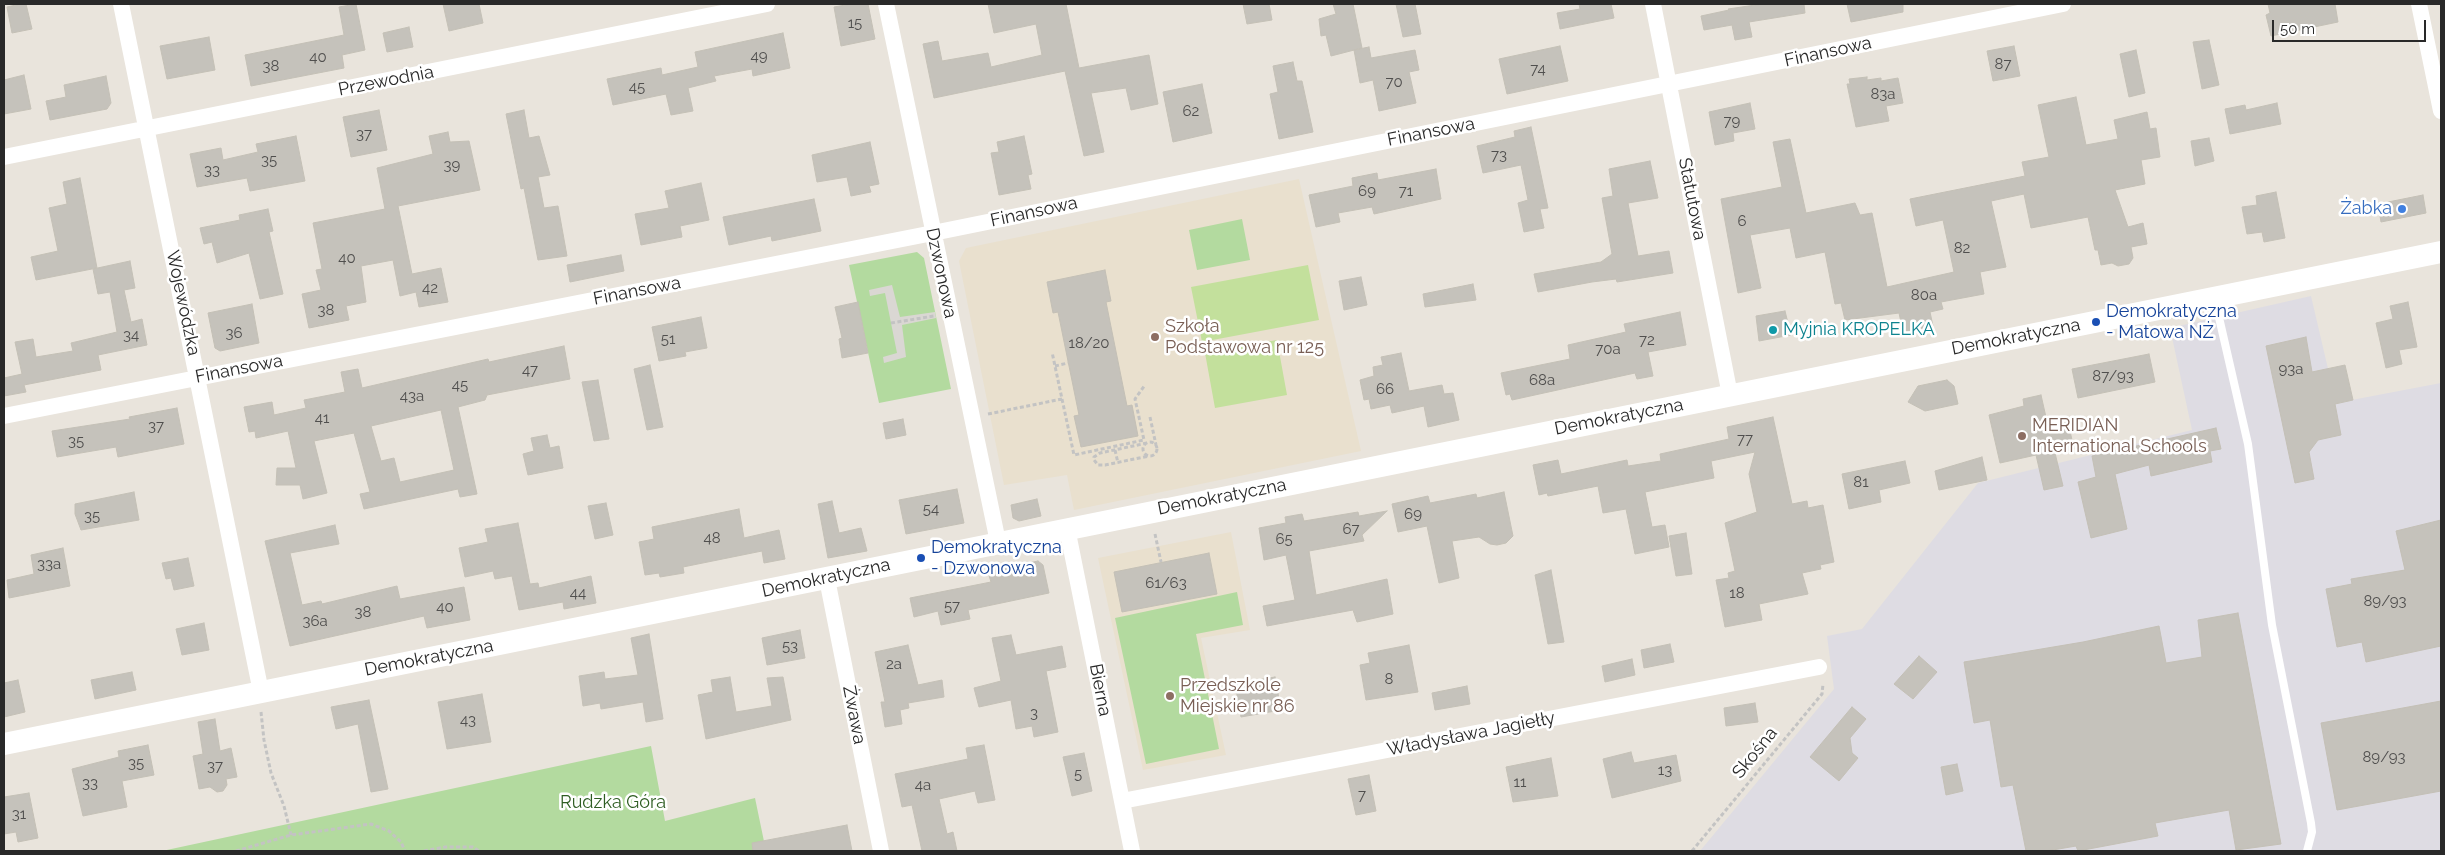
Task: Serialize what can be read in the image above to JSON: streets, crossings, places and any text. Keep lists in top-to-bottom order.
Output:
{
  "streets": {
    "street": [
      "Finansowa",
      "Przewodnia",
      "Statutowa",
      "Dzwonowa",
      "Wojewódzka",
      "Demokratyczna",
      "Bierna",
      "Żwawa",
      "Władysława Jagiełły"
    ],
    "path": ["Skośna"]
  },
  "crossings": [
    ["Finansowa", "Statutowa"],
    ["Finansowa", "Dzwonowa"],
    ["Finansowa", "Wojewódzka"],
    ["Przewodnia", "Wojewódzka"],
    ["Statutowa", "Demokratyczna"],
    ["Dzwonowa", "Demokratyczna"],
    ["Wojewódzka", "Demokratyczna"],
    ["Demokratyczna", "Bierna"],
    ["Demokratyczna", "Żwawa"],
    ["Bierna", "Władysława Jagiełły"],
    ["Władysława Jagiełły", "Skośna"]
  ],
  "parks": ["Rudzka Góra"],
  "places": [
    "Żabka",
    "Demokratyczna - Matowa NŻ",
    "Myjnia KROPELKA",
    "Szkoła Podstawowa nr 125",
    "MERIDIAN International Schools",
    "Demokratyczna - Dzwonowa",
    "Przedszkole Miejskie nr 86"
  ],
  "house_numbers": [
    "15",
    "49",
    "40",
    "87",
    "38",
    "74",
    "70",
    "45",
    "83a",
    "62",
    "79",
    "37",
    "73",
    "35",
    "39",
    "33",
    "69",
    "71",
    "6",
    "82",
    "40",
    "42",
    "80a",
    "38",
    "36",
    "34",
    "51",
    "72",
    "18/20",
    "70a",
    "93a",
    "47",
    "87/93",
    "68a",
    "45",
    "66",
    "43a",
    "41",
    "37",
    "77",
    "35",
    "81",
    "54",
    "69",
    "35",
    "67",
    "48",
    "65",
    "33a",
    "61/63",
    "44",
    "18",
    "89/93",
    "57",
    "40",
    "38",
    "36a",
    "53",
    "2a",
    "8",
    "3",
    "43",
    "89/93",
    "35",
    "37",
    "13",
    "5",
    "11",
    "33",
    "4a",
    "7",
    "31"
  ],
  "scale_bar": "50 m"
}
